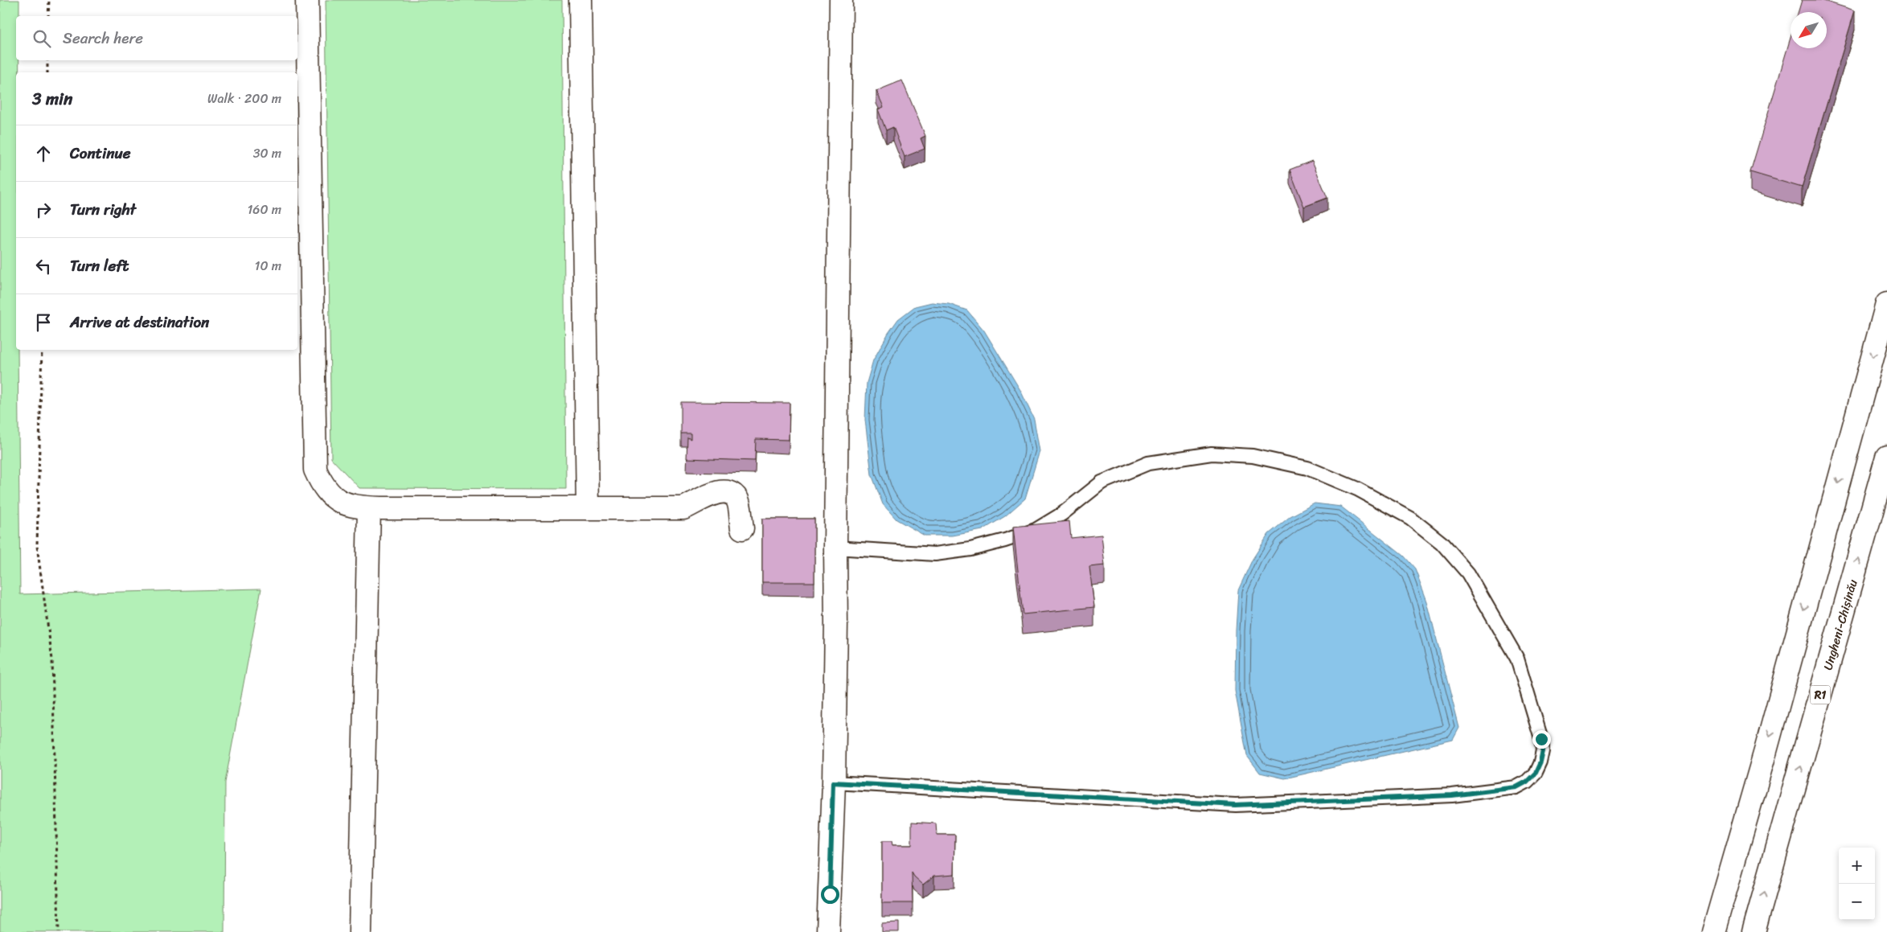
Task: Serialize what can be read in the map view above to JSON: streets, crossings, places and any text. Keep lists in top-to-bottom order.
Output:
{
  "streets": {
    "main road": ["Ungheni-Chișinău", "R1"]
  },
  "north": "bottom left",
  "page": {
    "search": "Search here",
    "heading": ["3 min", "Walk · 200 m"],
    "list": [
      ["Continue", "30 m"],
      ["Turn right", "160 m"],
      ["Turn left", "10 m"],
      "Arrive at destination"
    ],
    "map_buttons": ["+", "−"]
  }
}
